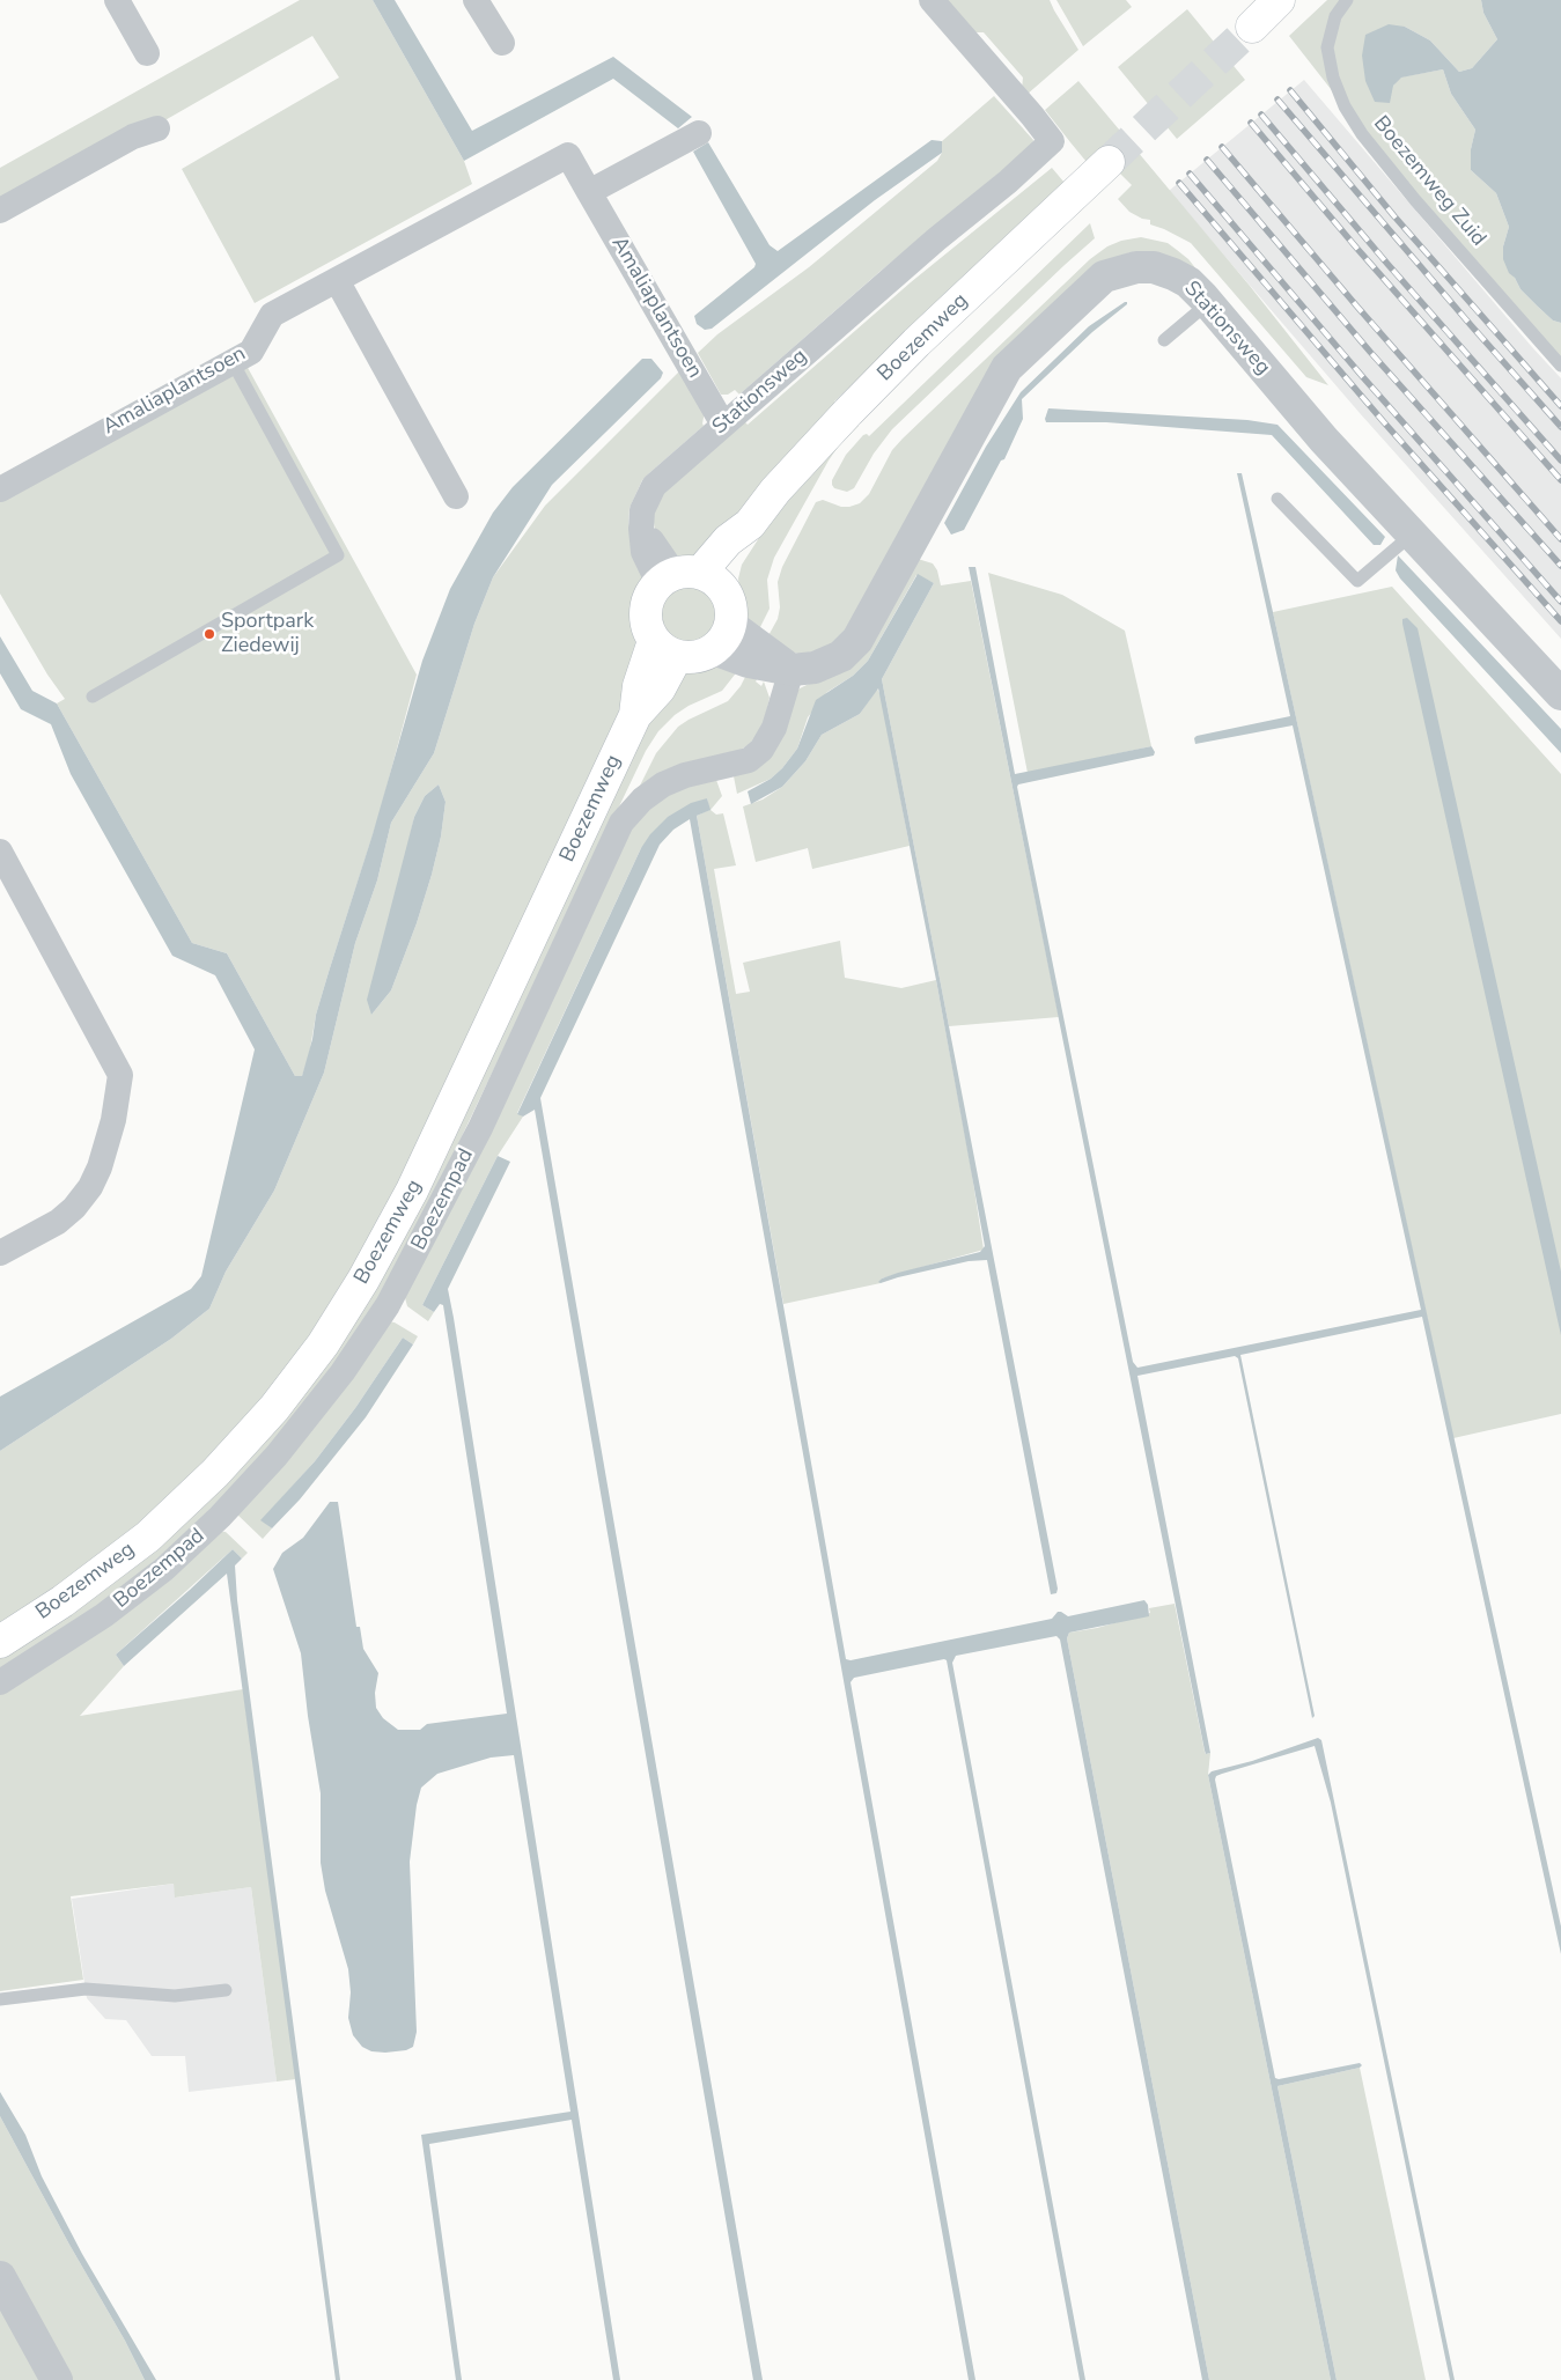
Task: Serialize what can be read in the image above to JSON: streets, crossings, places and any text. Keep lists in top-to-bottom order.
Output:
{
  "streets": {
    "main road": ["Boezemweg"],
    "street": ["Amaliaplantsoen", "Stationsweg", "Boezempad"],
    "lane": ["Boezemweg Zuid"]
  },
  "crossings": [
    ["Amaliaplantsoen", "Stationsweg"],
    ["Stationsweg", "Boezemweg"],
    ["Stationsweg", "Boezempad"]
  ],
  "places": ["Sportpark Ziedewij"]
}
